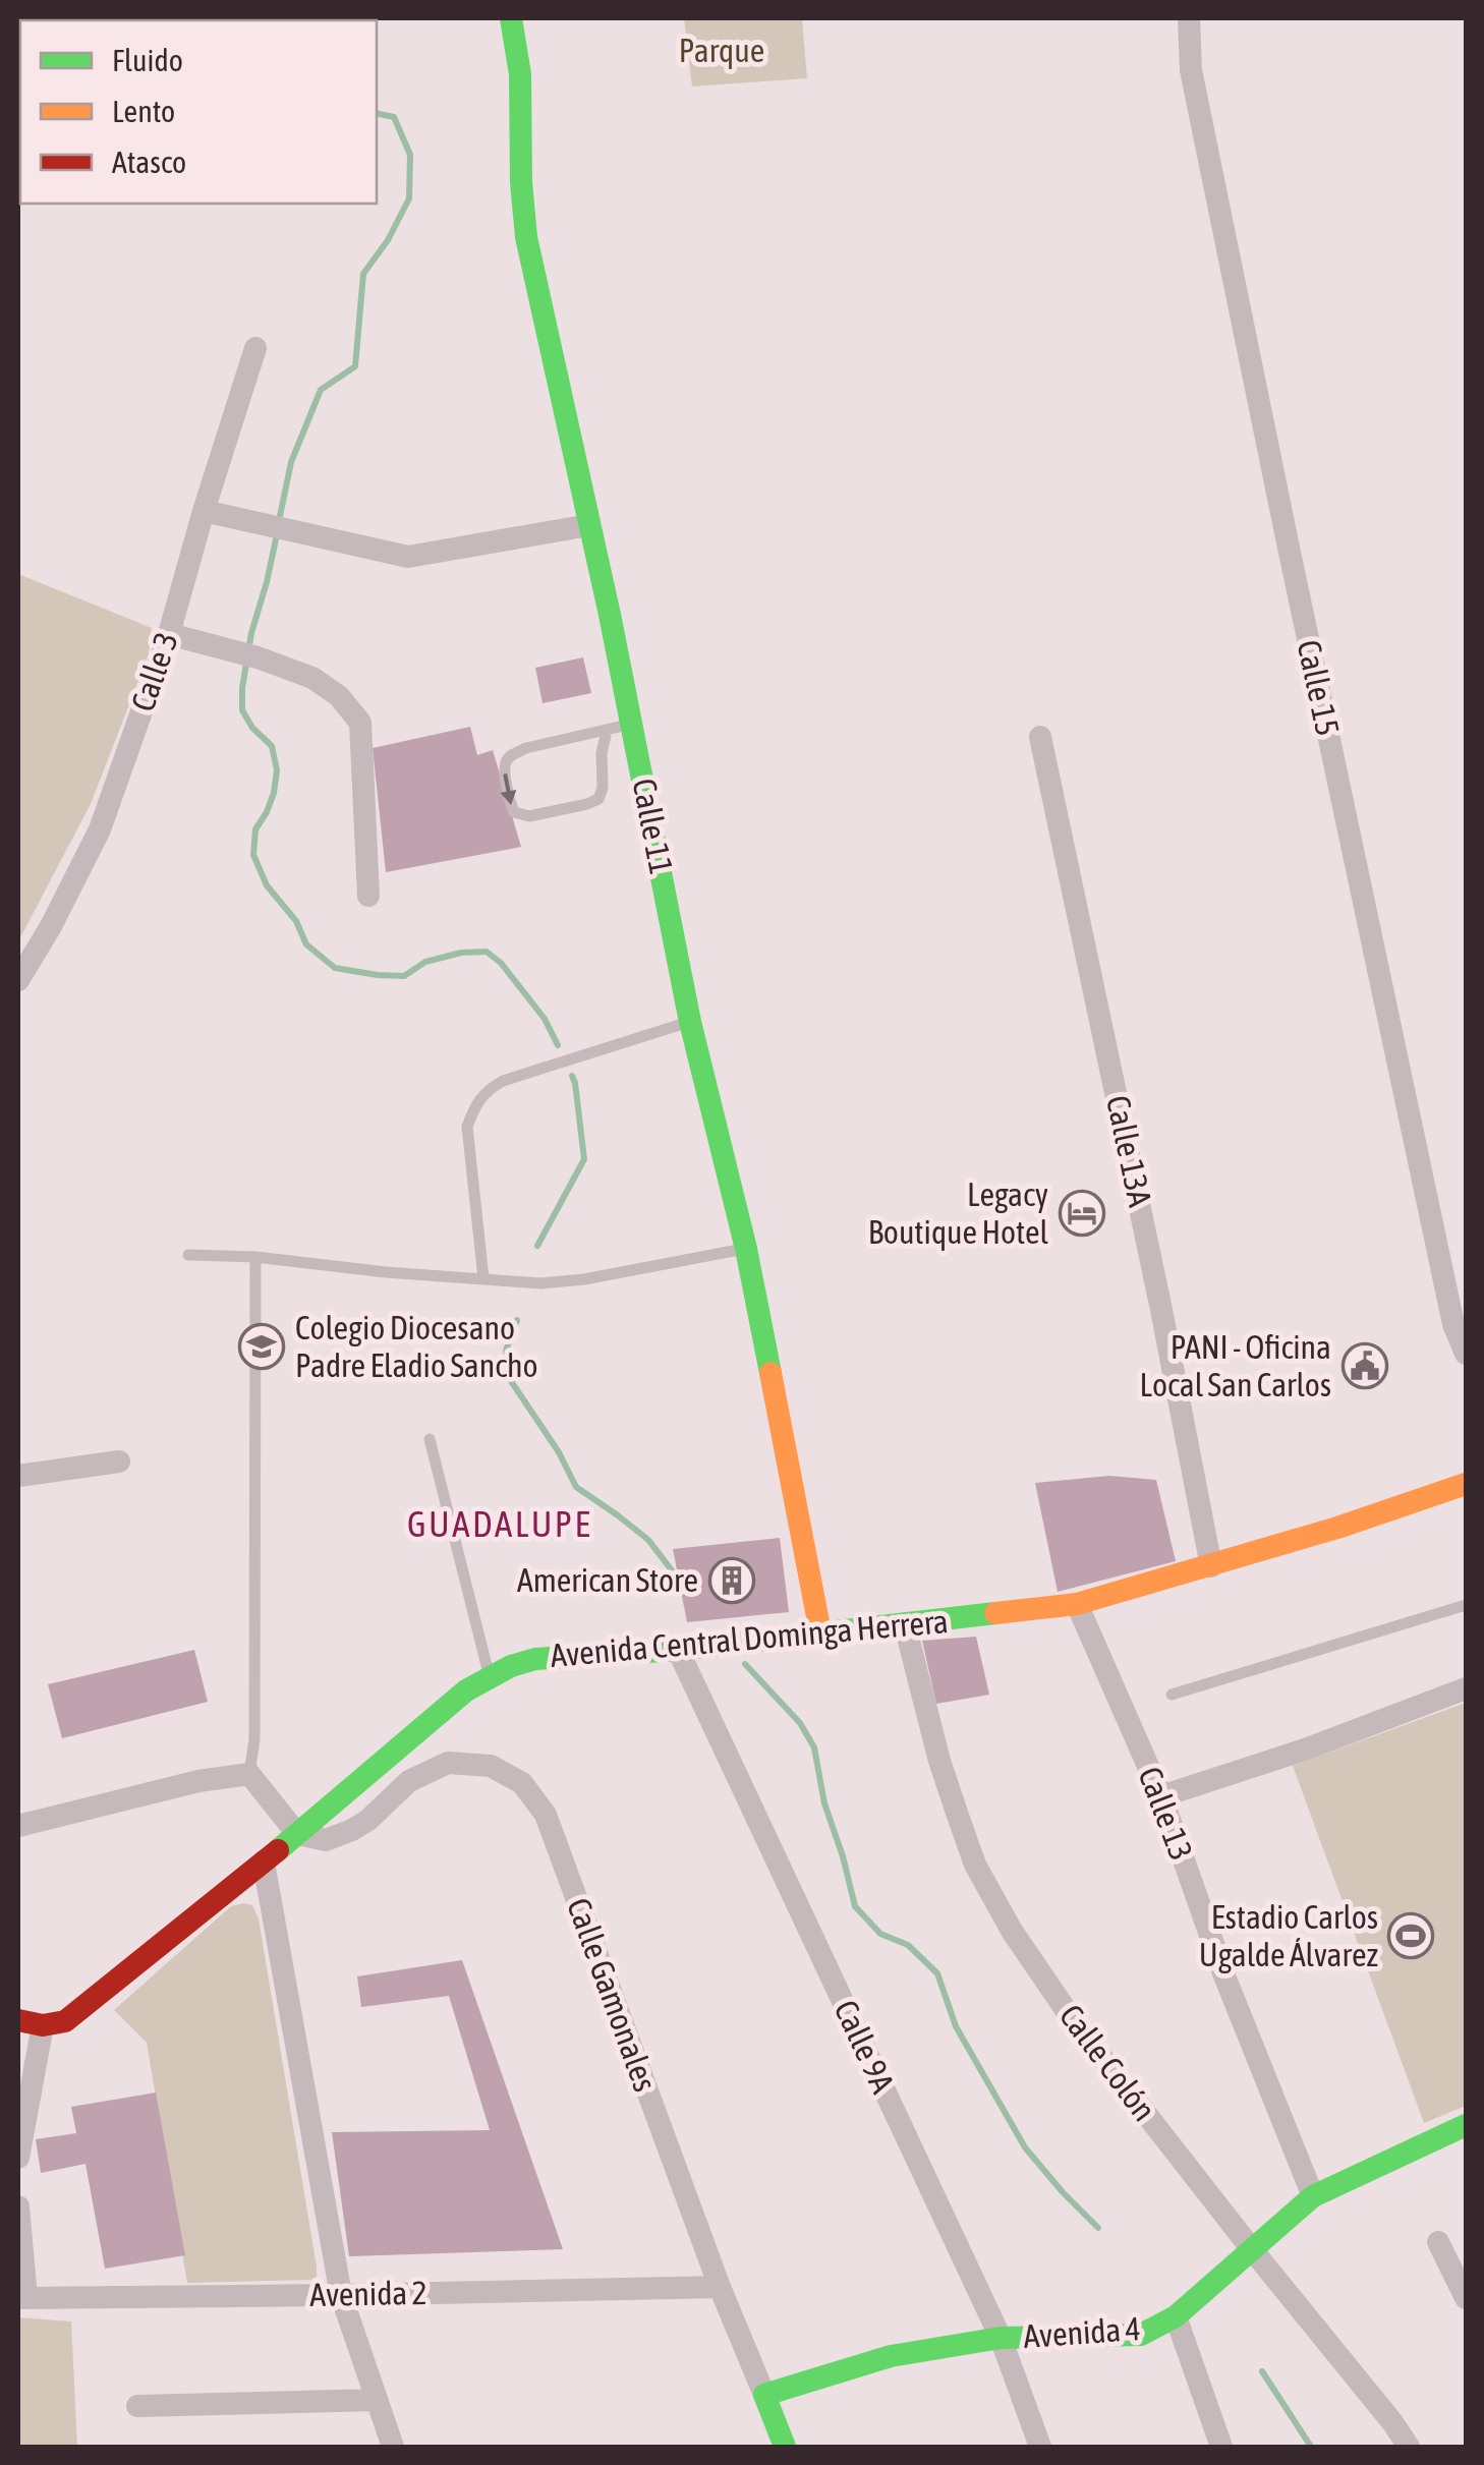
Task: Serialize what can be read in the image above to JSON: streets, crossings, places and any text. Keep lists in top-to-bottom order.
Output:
{
  "streets": {
    "street": [
      "Calle 3",
      "Calle 15",
      "Calle 11",
      "Calle 13A",
      "Avenida Central Dominga Herrera",
      "Calle 13",
      "Calle Gamonales",
      "Calle 9A",
      "Calle Colón",
      "Avenida 2",
      "Avenida 4"
    ]
  },
  "crossings": [
    ["Calle 11", "Avenida Central Dominga Herrera"],
    ["Calle 13A", "Avenida Central Dominga Herrera"],
    ["Avenida Central Dominga Herrera", "Calle 13"],
    ["Avenida Central Dominga Herrera", "Calle Gamonales"],
    ["Avenida Central Dominga Herrera", "Calle 9A"],
    ["Avenida Central Dominga Herrera", "Calle Colón"],
    ["Calle 13", "Avenida 4"],
    ["Calle Gamonales", "Avenida 2"],
    ["Calle Gamonales", "Avenida 4"],
    ["Calle 9A", "Avenida 4"],
    ["Calle Colón", "Avenida 4"]
  ],
  "districts": ["GUADALUPE"],
  "parks": ["Parque"],
  "places": {
    "hotel": ["Legacy Boutique Hotel"],
    "school or university": ["Colegio Diocesano Padre Eladio Sancho"],
    "public building": ["PANI - Oficina Local San Carlos"],
    "building": ["American Store"],
    "sports": ["Estadio Carlos Ugalde Álvarez"]
  },
  "legend": ["Fluido", "Lento", "Atasco"]
}
